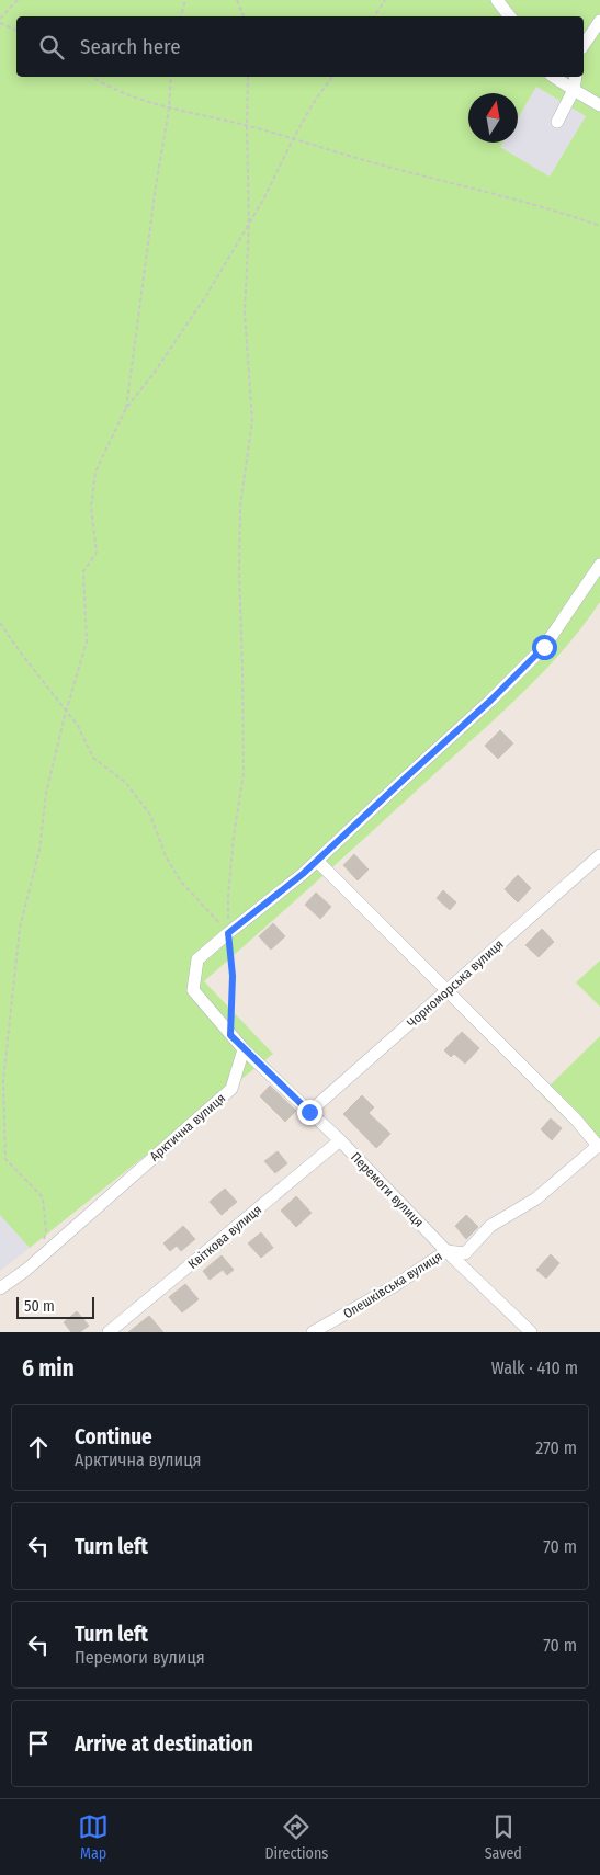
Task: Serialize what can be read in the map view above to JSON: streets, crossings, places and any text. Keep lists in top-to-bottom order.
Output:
{
  "streets": {
    "lane": [
      "Чорноморська вулиця",
      "Арктична вулиця",
      "Перемоги вулиця",
      "Квіткова вулиця",
      "Олешківська вулиця"
    ]
  },
  "crossings": [
    ["Чорноморська вулиця", "Перемоги вулиця"],
    ["Арктична вулиця", "Перемоги вулиця"],
    ["Перемоги вулиця", "Квіткова вулиця"],
    ["Перемоги вулиця", "Олешківська вулиця"]
  ],
  "scale_bar": "50 m",
  "north": "top",
  "page": {
    "search": "Search here",
    "scale": "50 m",
    "heading": ["6 min", "Walk · 410 m"],
    "list": [
      ["Continue", "Арктична вулиця", "270 m"],
      ["Turn left", "70 m"],
      ["Turn left", "Перемоги вулиця", "70 m"],
      "Arrive at destination"
    ],
    "nav": ["Map", "Directions", "Saved"]
  }
}
